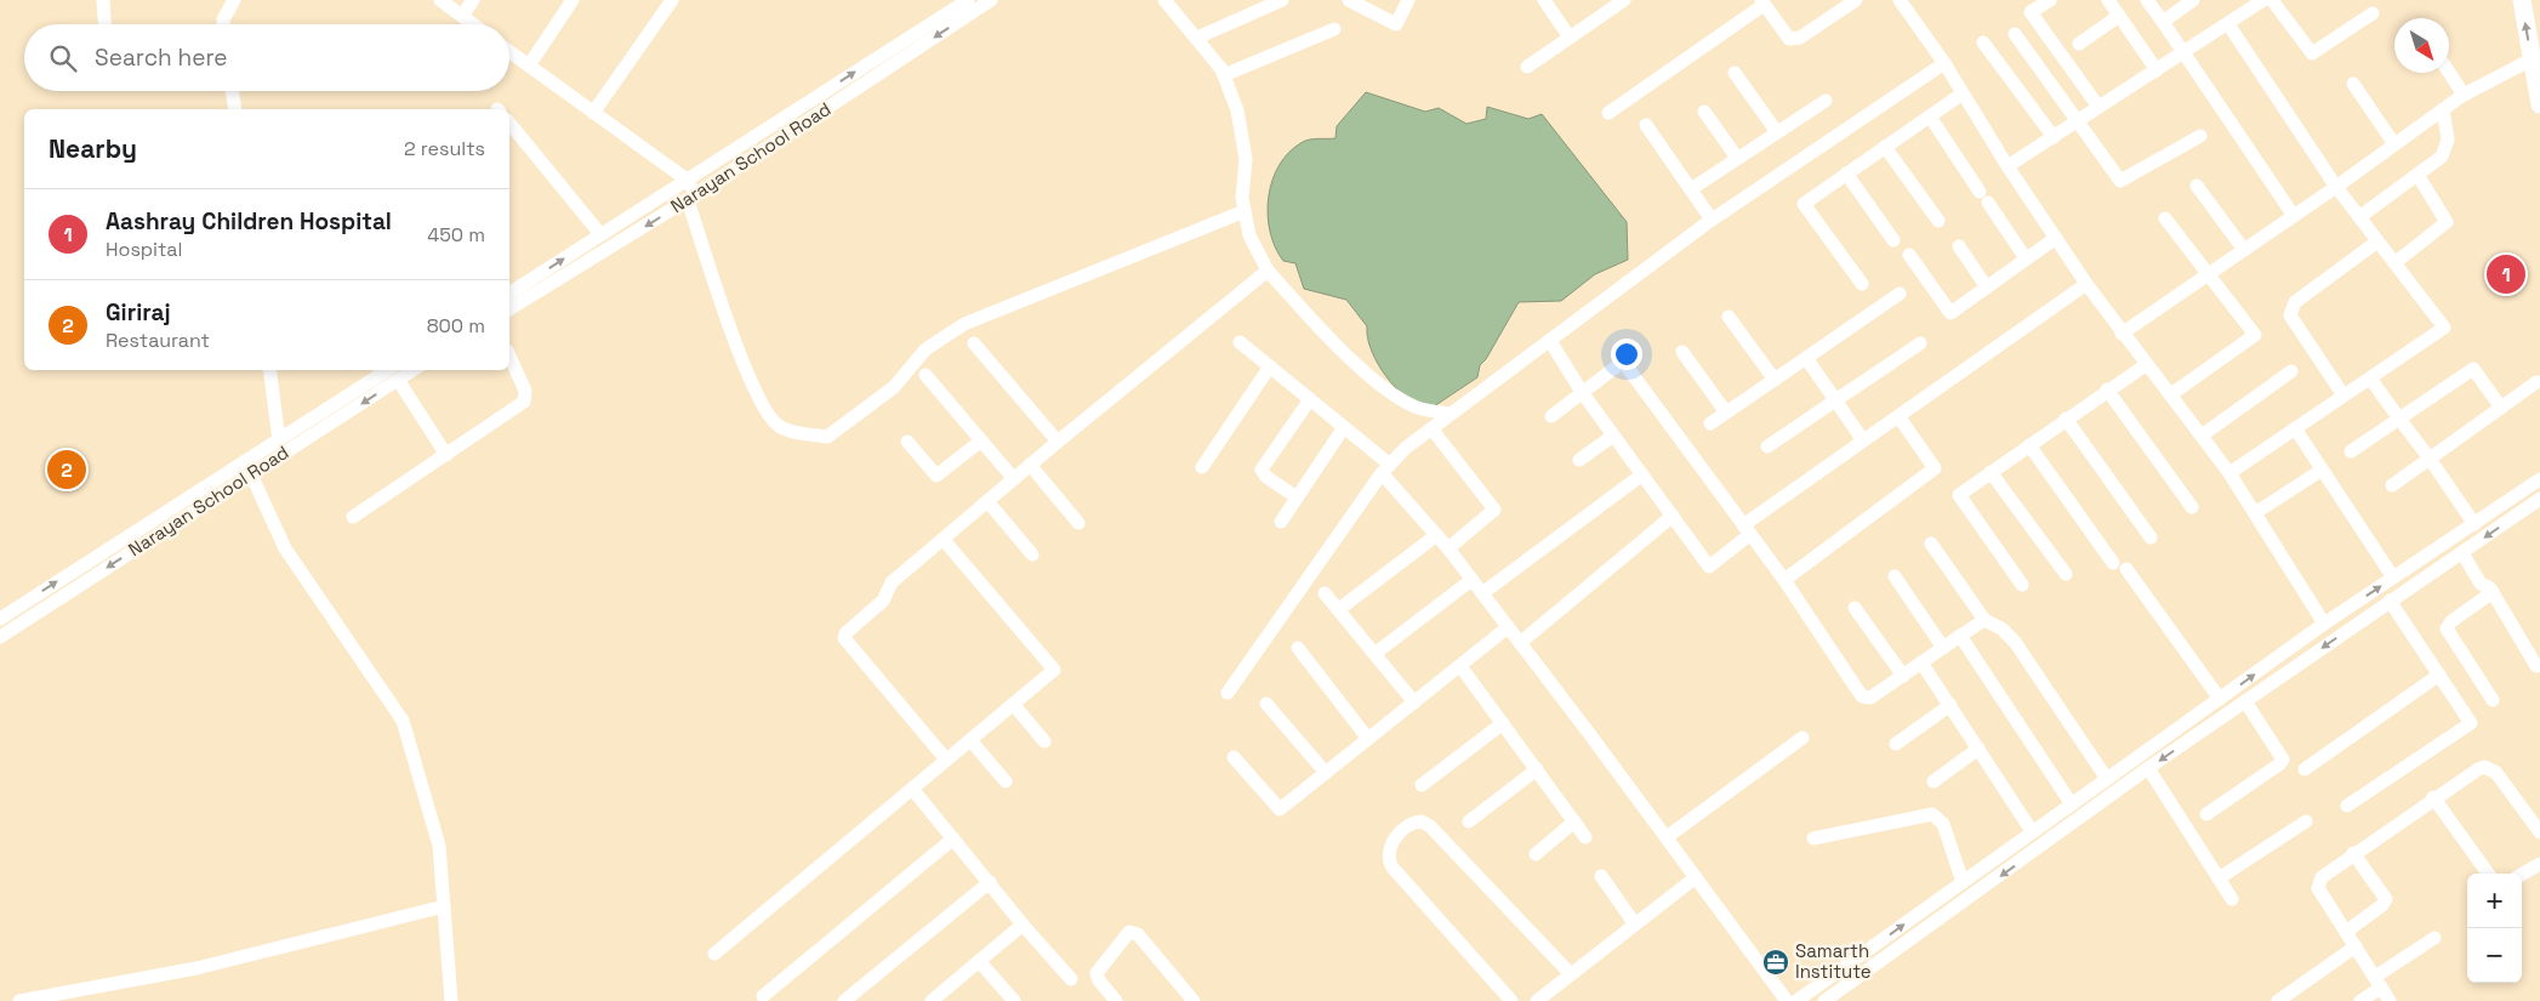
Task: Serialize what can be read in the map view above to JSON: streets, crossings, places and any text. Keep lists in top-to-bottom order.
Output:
{
  "streets": {
    "street": ["Narayan School Road"]
  },
  "places": {
    "office": ["Samarth Institute"]
  },
  "north": "bottom right",
  "page": {
    "search": "Search here",
    "heading": ["Nearby", "2 results"],
    "list": [
      {
        "mark": "1",
        "name": "Aashray Children Hospital",
        "note": "Hospital",
        "value": "450 m"
      },
      {
        "mark": "2",
        "name": "Giriraj",
        "note": "Restaurant",
        "value": "800 m"
      }
    ],
    "pins": ["1", "2"],
    "map_buttons": ["+", "−"]
  }
}
